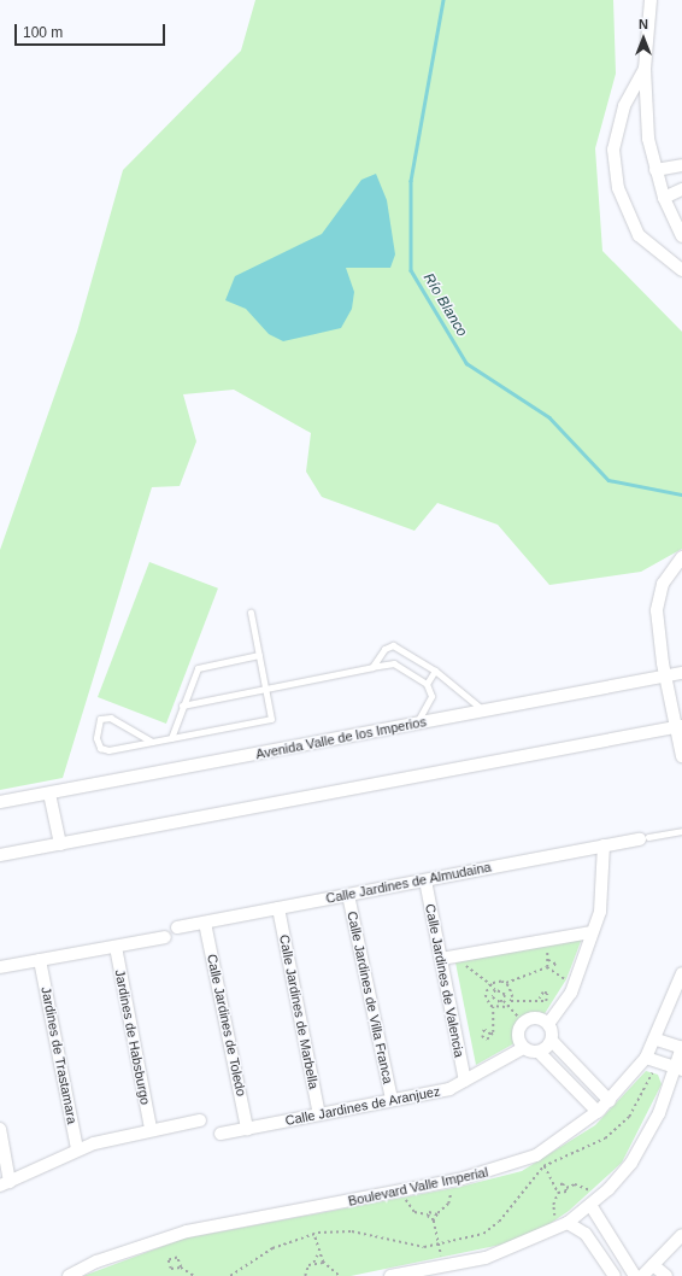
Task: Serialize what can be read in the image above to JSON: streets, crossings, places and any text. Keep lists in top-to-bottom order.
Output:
{
  "streets": {
    "street": [
      "Avenida Valle de los Imperios",
      "Calle Jardines de Almudaina",
      "Calle Jardines de Valencia",
      "Calle Jardines de Villa Franca",
      "Calle Jardines de Marbella",
      "Calle Jardines de Toledo",
      "Jardines de Habsburgo",
      "Jardines de Trastamara",
      "Calle Jardines de Aranjuez",
      "Boulevard Valle Imperial"
    ]
  },
  "crossings": [
    ["Calle Jardines de Almudaina", "Calle Jardines de Valencia"],
    ["Calle Jardines de Almudaina", "Calle Jardines de Villa Franca"],
    ["Calle Jardines de Almudaina", "Calle Jardines de Marbella"],
    ["Calle Jardines de Almudaina", "Calle Jardines de Toledo"],
    ["Calle Jardines de Valencia", "Calle Jardines de Aranjuez"],
    ["Calle Jardines de Villa Franca", "Calle Jardines de Aranjuez"],
    ["Calle Jardines de Marbella", "Calle Jardines de Aranjuez"],
    ["Calle Jardines de Toledo", "Calle Jardines de Aranjuez"]
  ],
  "water": ["Río Blanco"],
  "scale_bar": "100 m",
  "north": "top"
}
